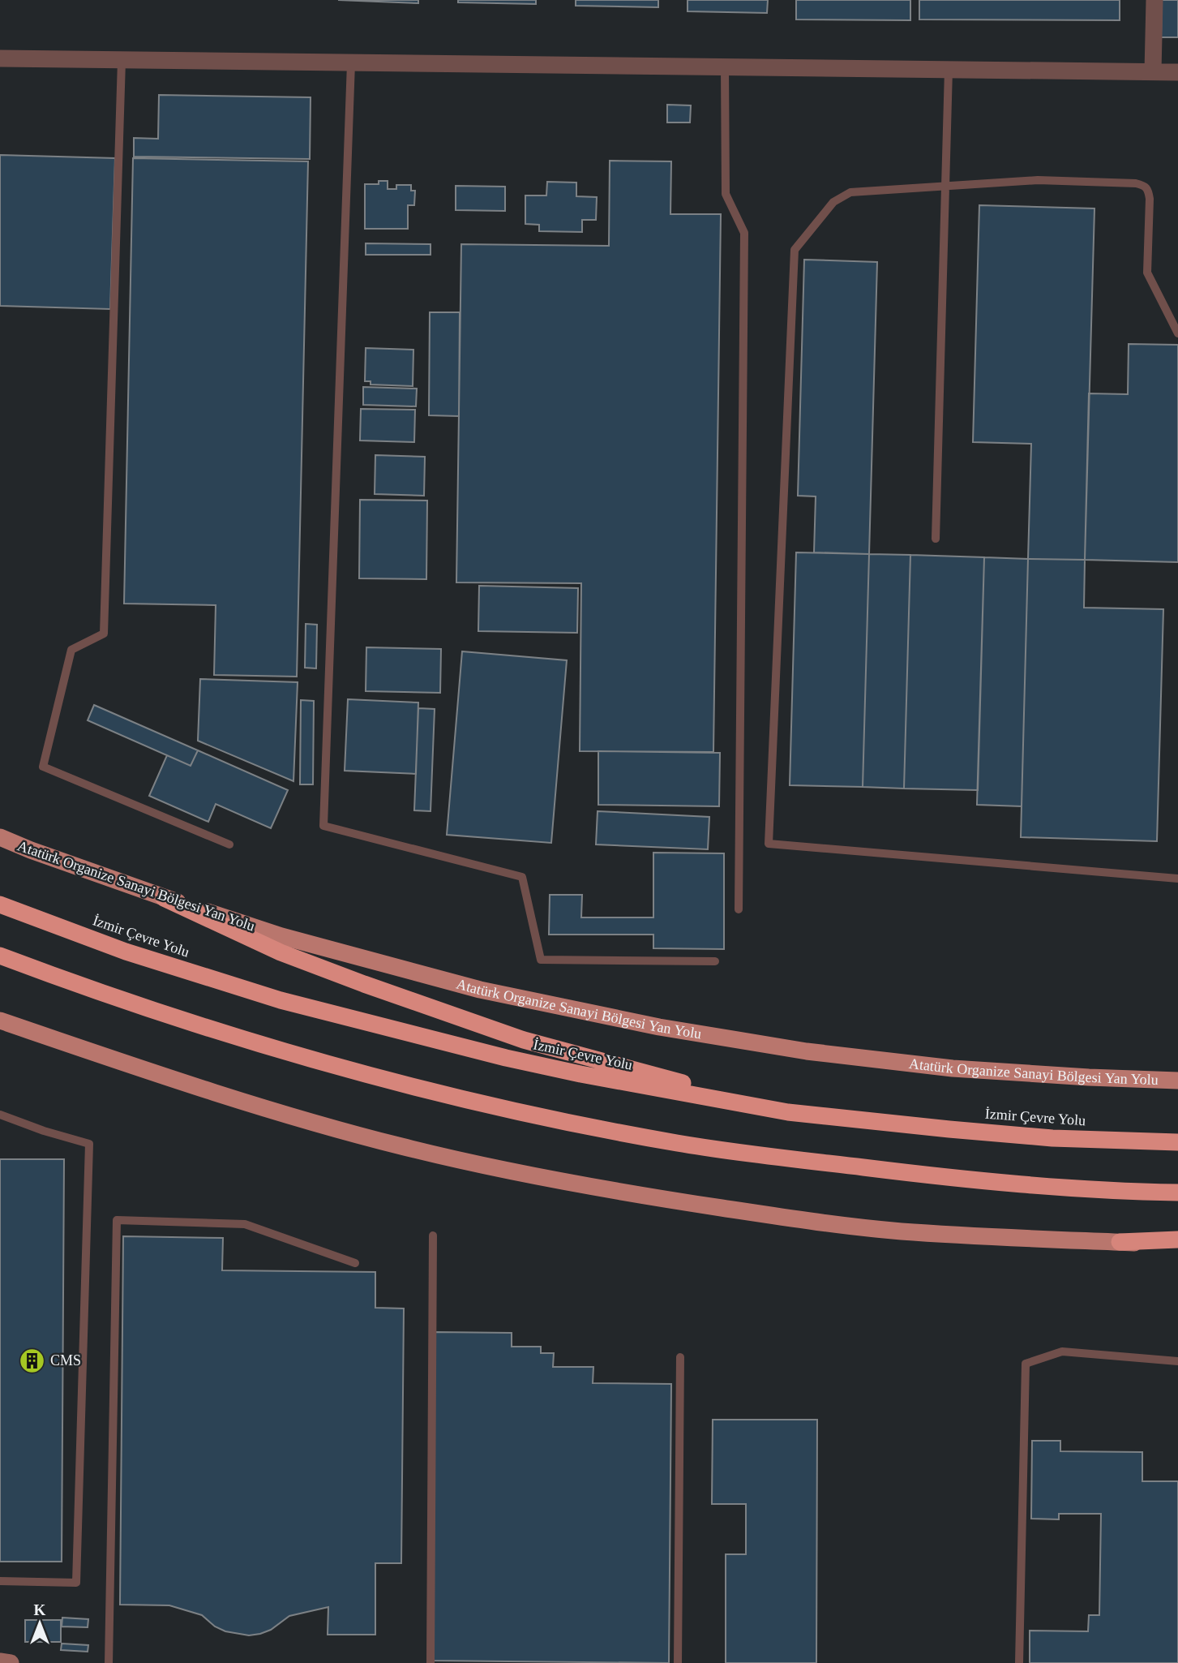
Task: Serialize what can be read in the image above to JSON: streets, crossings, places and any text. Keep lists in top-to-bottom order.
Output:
{
  "streets": {
    "highway": ["İzmir Çevre Yolu"],
    "main road": ["Atatürk Organize Sanayi Bölgesi Yan Yolu"]
  },
  "places": {
    "building": ["CMS"]
  },
  "north": "top"
}
